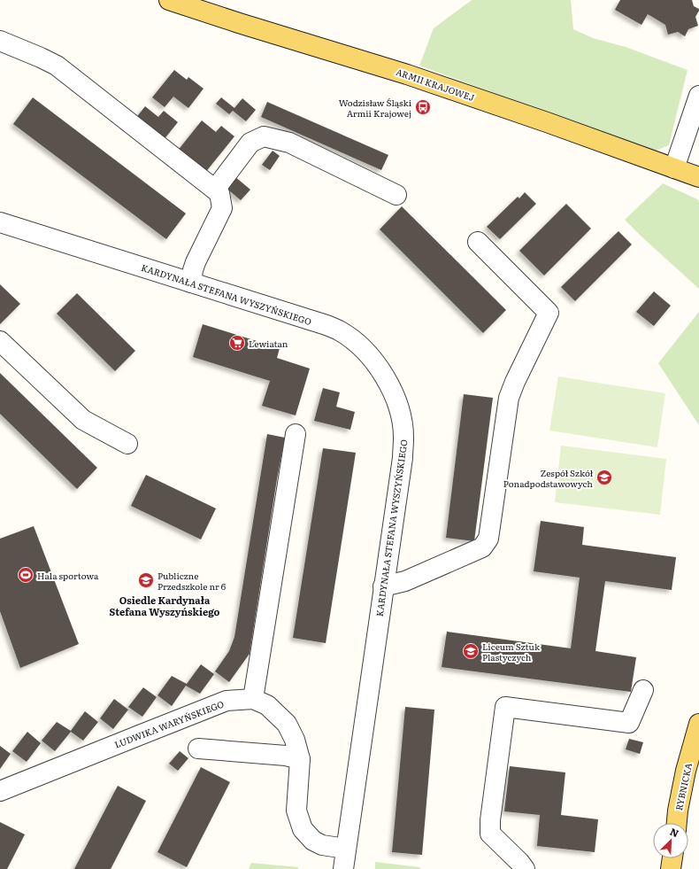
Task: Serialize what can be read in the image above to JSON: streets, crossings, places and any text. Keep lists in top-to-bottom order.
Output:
{
  "streets": {
    "main road": ["ARMII KRAJOWEJ", "RYBNICKA"],
    "street": ["KARDYNAŁA STEFANA WYSZYŃSKIEGO", "LUDWIKA WARYŃSKIEGO"]
  },
  "districts": ["Osiedle Kardynała Stefana Wyszyńskiego"],
  "places": {
    "bus stop": ["Wodzisław Śląski Armii Krajowej"],
    "supermarket": ["Lewiatan"],
    "school or university": ["Zespół Szkół Ponadpodstawowych", "Publiczne Przedszkole nr 6", "Liceum Sztuk Plastyczych"],
    "sports": ["Hala sportowa"]
  },
  "north": "top right"
}
